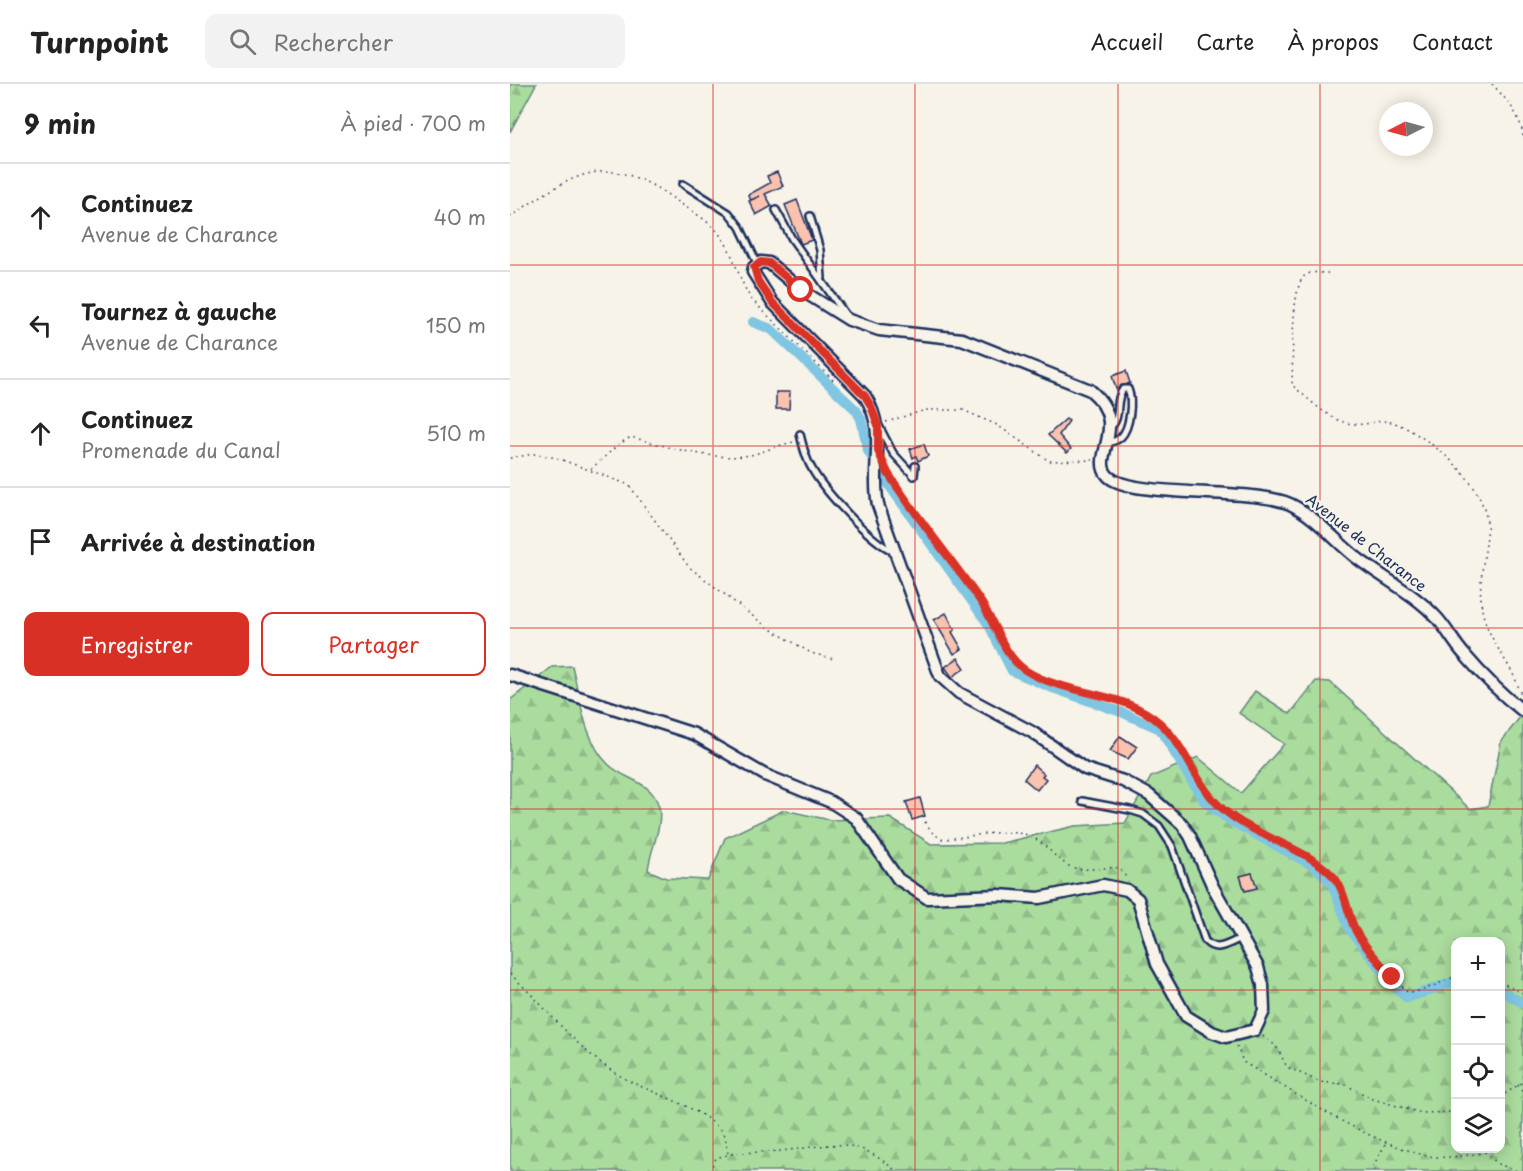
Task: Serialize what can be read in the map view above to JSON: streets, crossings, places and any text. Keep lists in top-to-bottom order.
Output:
{
  "streets": {
    "street": ["Avenue de Charance"]
  },
  "north": "left",
  "page": {
    "header": "Turnpoint",
    "search": "Rechercher",
    "nav": [
      "Accueil",
      "Carte",
      "À propos",
      "Contact"
    ],
    "heading": ["9 min", "À pied · 700 m"],
    "list": [
      ["Continuez", "Avenue de Charance", "40 m"],
      ["Tournez à gauche", "Avenue de Charance", "150 m"],
      ["Continuez", "Promenade du Canal", "510 m"],
      "Arrivée à destination"
    ],
    "buttons": ["Enregistrer", "Partager"],
    "map_buttons": ["+", "−"]
  }
}
